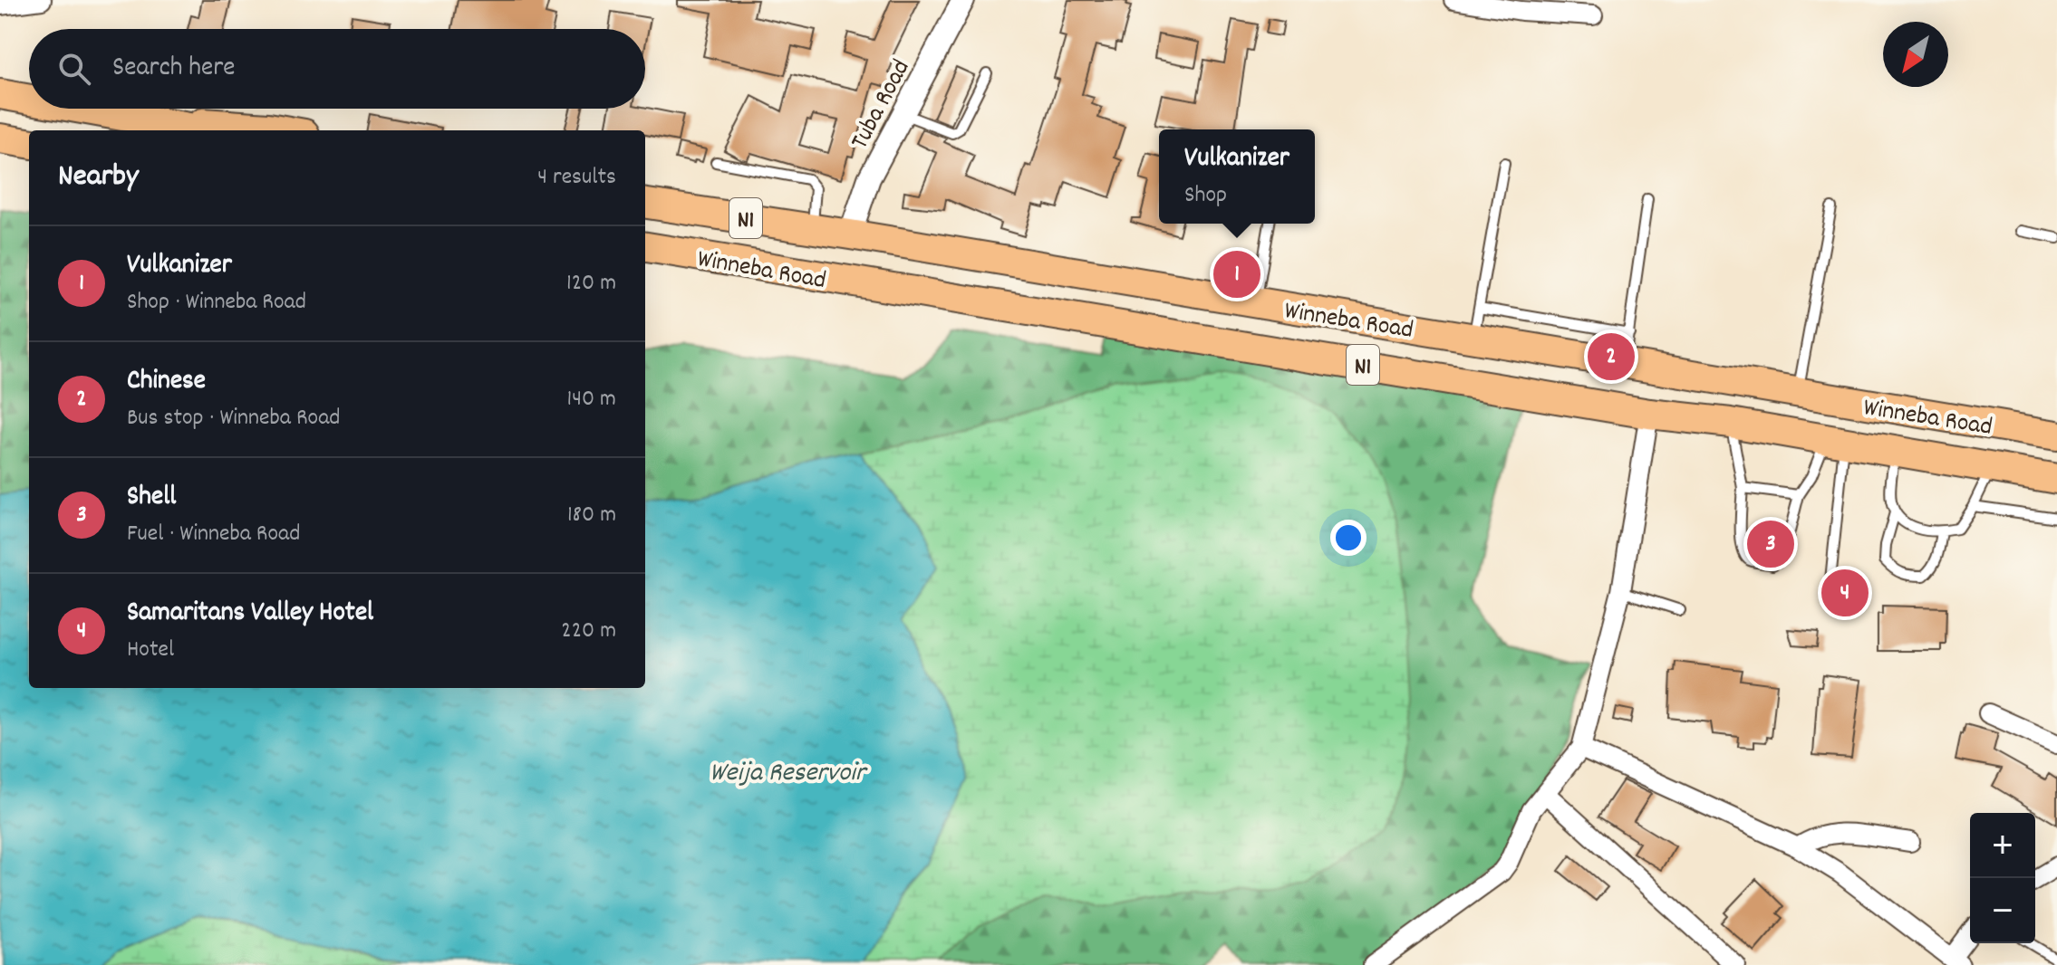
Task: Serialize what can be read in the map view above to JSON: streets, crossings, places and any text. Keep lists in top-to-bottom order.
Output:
{
  "streets": {
    "highway": ["N1", "Winneba Road"],
    "street": ["Tuba Road"]
  },
  "crossings": [
    ["Tuba Road", "Winneba Road"]
  ],
  "water": ["Weija Reservoir"],
  "north": "bottom left",
  "page": {
    "search": "Search here",
    "popup": ["Vulkanizer", "Shop"],
    "heading": ["Nearby", "4 results"],
    "list": [
      {
        "mark": "1",
        "name": "Vulkanizer",
        "note": "Shop · Winneba Road",
        "value": "120 m"
      },
      {
        "mark": "2",
        "name": "Chinese",
        "note": "Bus stop · Winneba Road",
        "value": "140 m"
      },
      {
        "mark": "3",
        "name": "Shell",
        "note": "Fuel · Winneba Road",
        "value": "180 m"
      },
      {
        "mark": "4",
        "name": "Samaritans Valley Hotel",
        "note": "Hotel",
        "value": "220 m"
      }
    ],
    "pins": [
      "1",
      "2",
      "3",
      "4"
    ],
    "map_buttons": ["+", "−"]
  }
}
